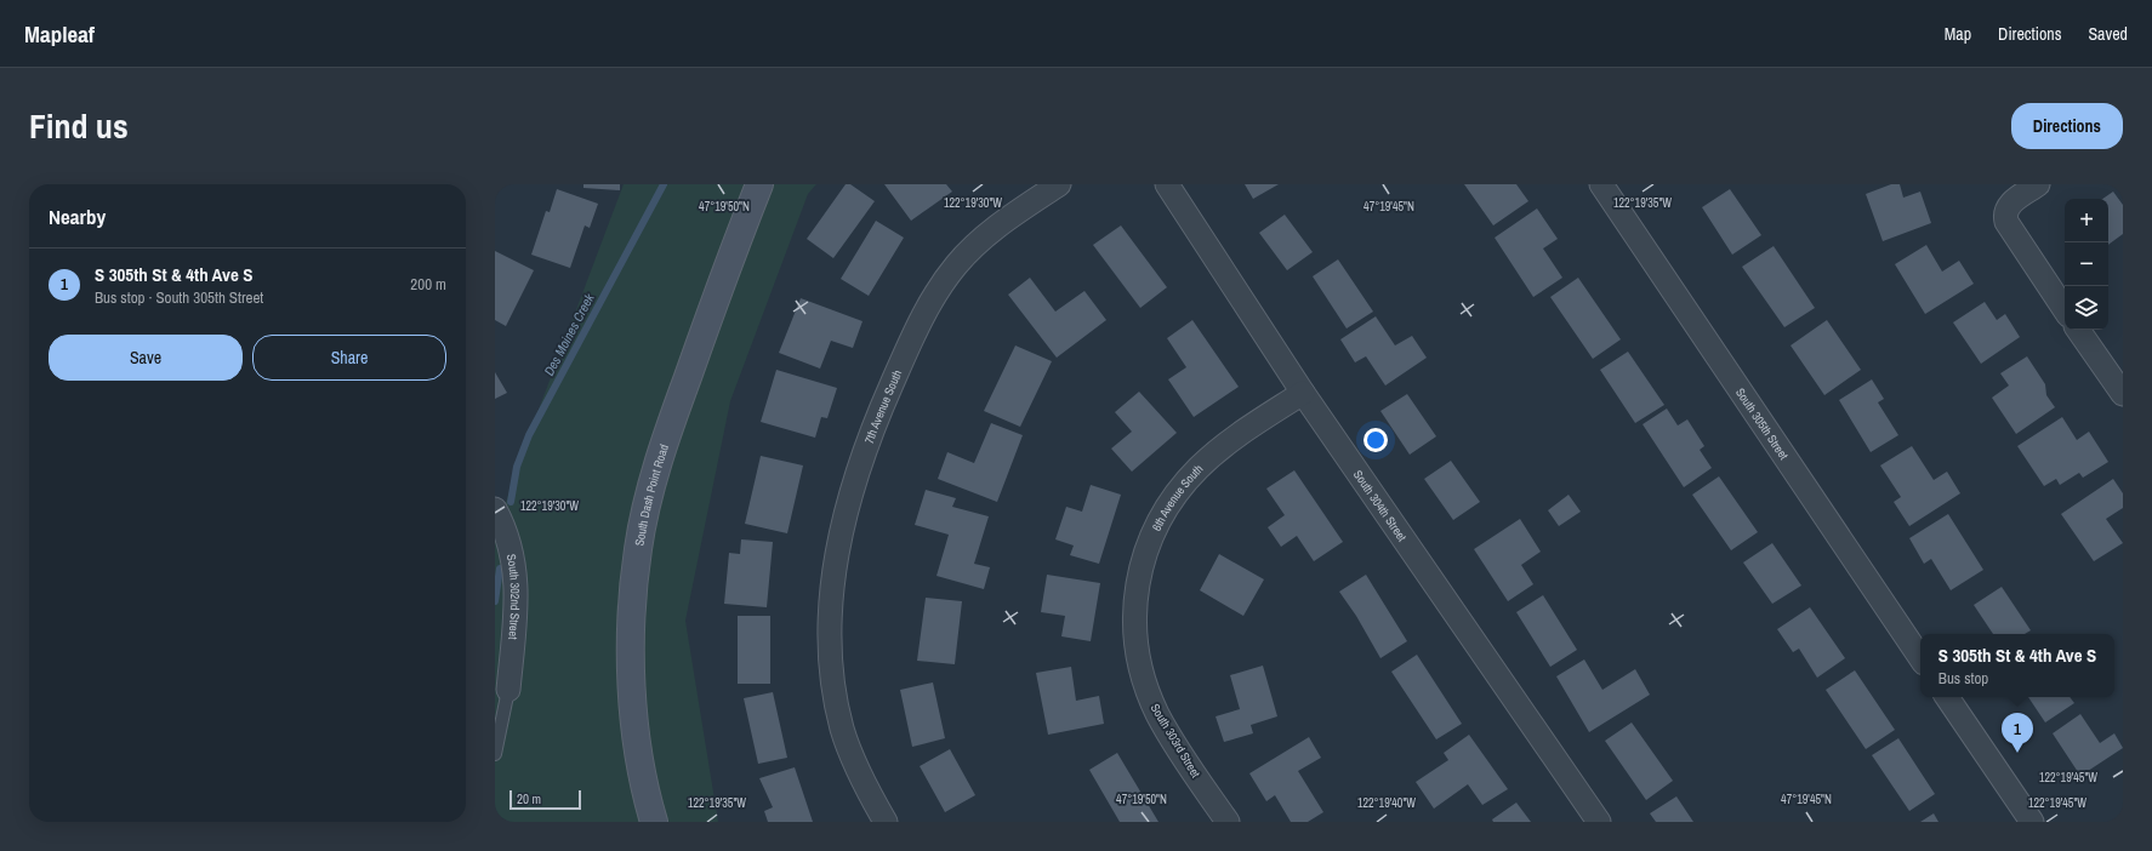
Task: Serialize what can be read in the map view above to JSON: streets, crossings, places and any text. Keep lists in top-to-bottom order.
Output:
{
  "streets": {
    "main road": ["South Dash Point Road"],
    "street": [
      "7th Avenue South",
      "South 305th Street",
      "6th Avenue South",
      "South 304th Street",
      "South 302nd Street",
      "South 303rd Street"
    ]
  },
  "crossings": [
    ["6th Avenue South", "South 304th Street"],
    ["6th Avenue South", "South 303rd Street"]
  ],
  "water": ["Des Moines Creek"],
  "scale_bar": "20 m",
  "page": {
    "header": "Mapleaf",
    "nav": ["Map", "Directions", "Saved"],
    "title": "Find us",
    "buttons": [
      "Directions",
      ["Save", "Share"]
    ],
    "heading": "Nearby",
    "map_buttons": ["+", "−"],
    "list": [
      {
        "mark": "1",
        "name": "S 305th St & 4th Ave S",
        "note": "Bus stop · South 305th Street",
        "value": "200 m"
      }
    ],
    "popup": ["S 305th St & 4th Ave S", "Bus stop"],
    "pins": "1",
    "scale": "20 m"
  },
  "coordinates": [
    "122°19'30\"W",
    "122°19'35\"W",
    "47°19'50\"N",
    "47°19'45\"N",
    "122°19'45\"W",
    "122°19'40\"W"
  ]
}
